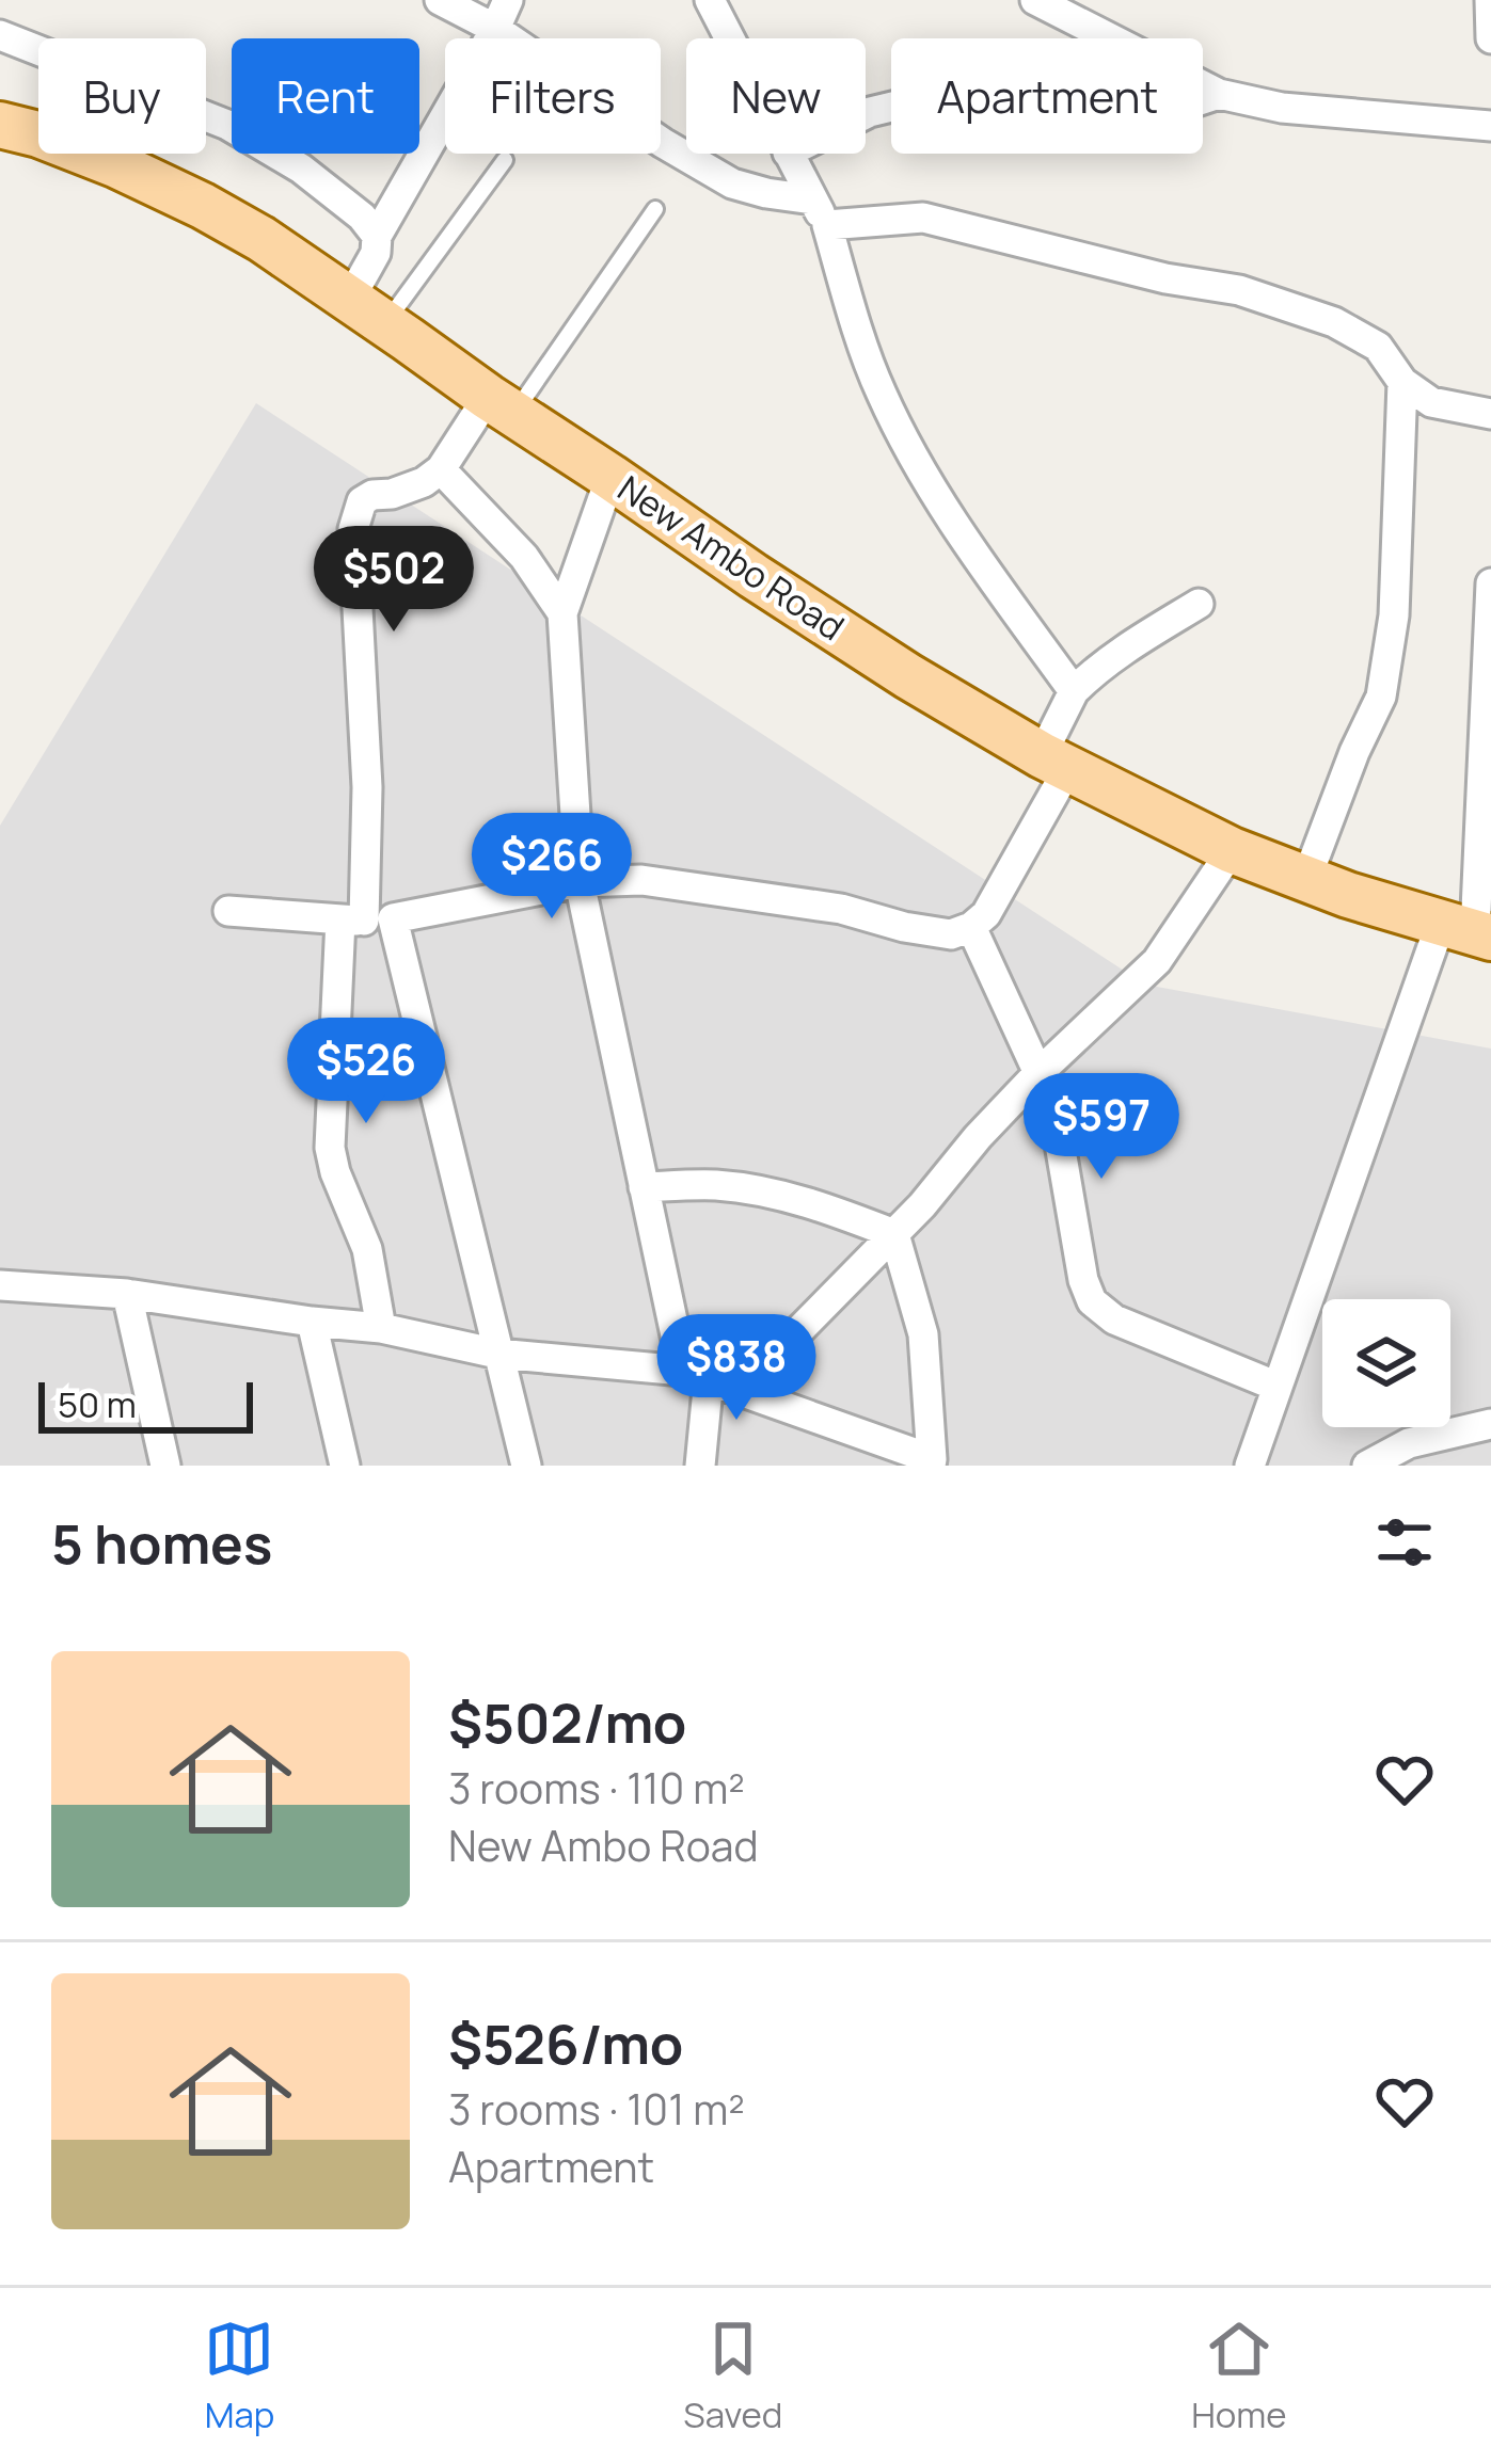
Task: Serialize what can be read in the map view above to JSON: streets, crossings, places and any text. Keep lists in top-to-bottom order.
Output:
{
  "streets": {
    "main road": ["New Ambo Road"]
  },
  "scale_bar": "50 m",
  "page": {
    "chip": [
      "Buy",
      "Rent",
      "Filters",
      "New",
      "Apartment"
    ],
    "price": [
      "$502",
      "$266",
      "$526",
      "$597",
      "$838"
    ],
    "scale": "50 m",
    "heading": "5 homes",
    "list": [
      {
        "name": "$502/mo",
        "note": "3 rooms · 110 m² · New Ambo Road"
      },
      {
        "name": "$526/mo",
        "note": "3 rooms · 101 m² · Apartment"
      }
    ],
    "tabs": ["Map", "Saved", "Home"]
  }
}
